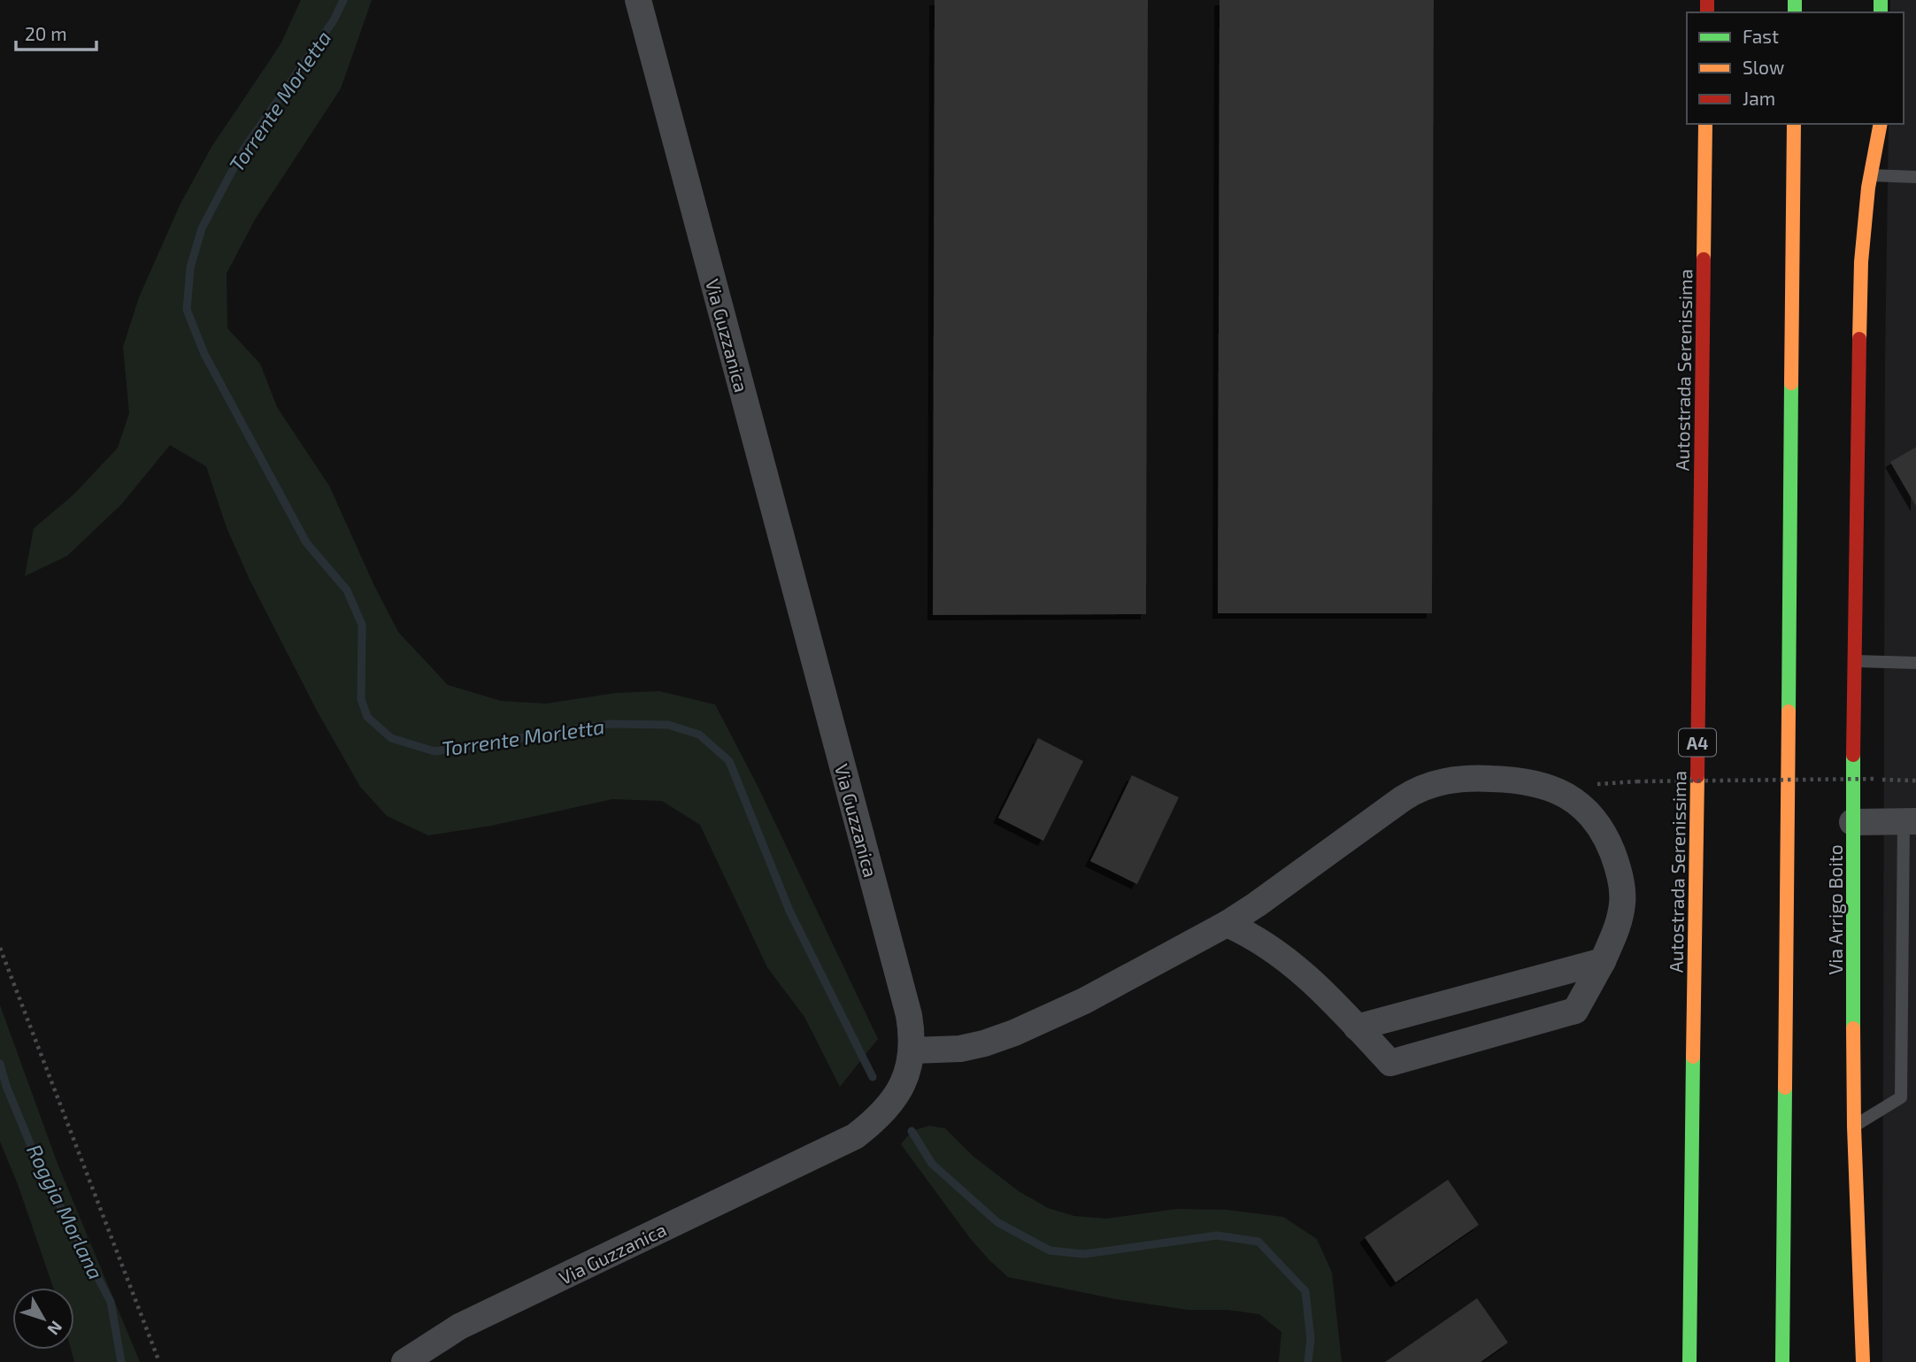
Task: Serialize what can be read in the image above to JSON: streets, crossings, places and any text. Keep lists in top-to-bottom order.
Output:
{
  "streets": {
    "main road": ["Autostrada Serenissima", "A4", "Via Arrigo Boito"],
    "street": ["Via Guzzanica"]
  },
  "water": ["Torrente Morletta", "Roggia Morlana"],
  "legend": ["Fast", "Slow", "Jam"],
  "scale_bar": "20 m",
  "north": "bottom right"
}
